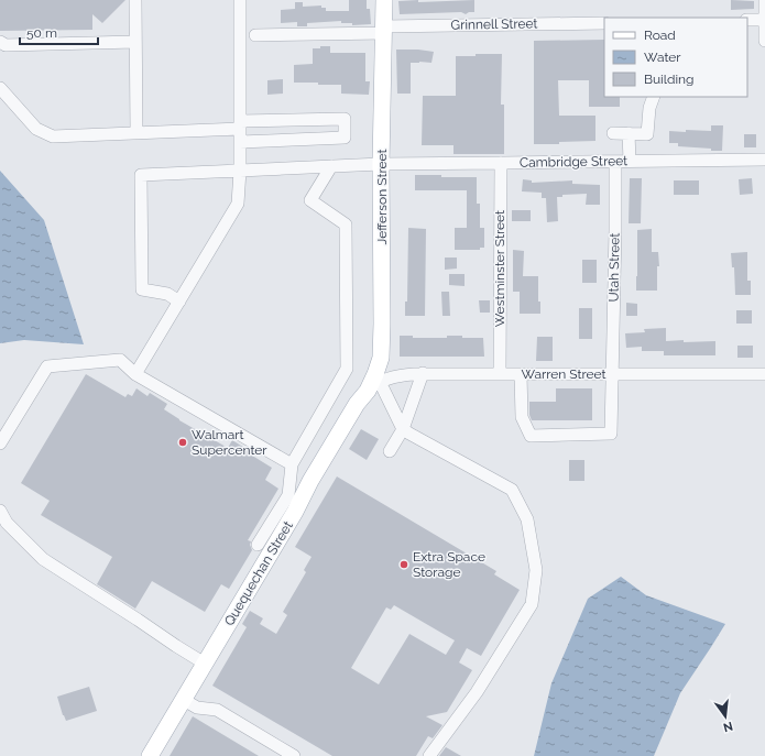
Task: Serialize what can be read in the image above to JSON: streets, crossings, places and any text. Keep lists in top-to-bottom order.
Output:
{
  "streets": {
    "main road": ["Jefferson Street", "Quequechan Street"],
    "street": [
      "Grinnell Street",
      "Cambridge Street",
      "Utah Street",
      "Westminster Street",
      "Warren Street"
    ]
  },
  "crossings": [
    ["Grinnell Street", "Jefferson Street"],
    ["Cambridge Street", "Jefferson Street"],
    ["Cambridge Street", "Utah Street"],
    ["Cambridge Street", "Westminster Street"],
    ["Jefferson Street", "Warren Street"],
    ["Jefferson Street", "Quequechan Street"],
    ["Utah Street", "Warren Street"],
    ["Westminster Street", "Warren Street"],
    ["Warren Street", "Quequechan Street"]
  ],
  "places": ["Walmart Supercenter", "Extra Space Storage"],
  "legend": ["Road", "Water", "Building"],
  "scale_bar": "50 m",
  "north": "bottom"
}
